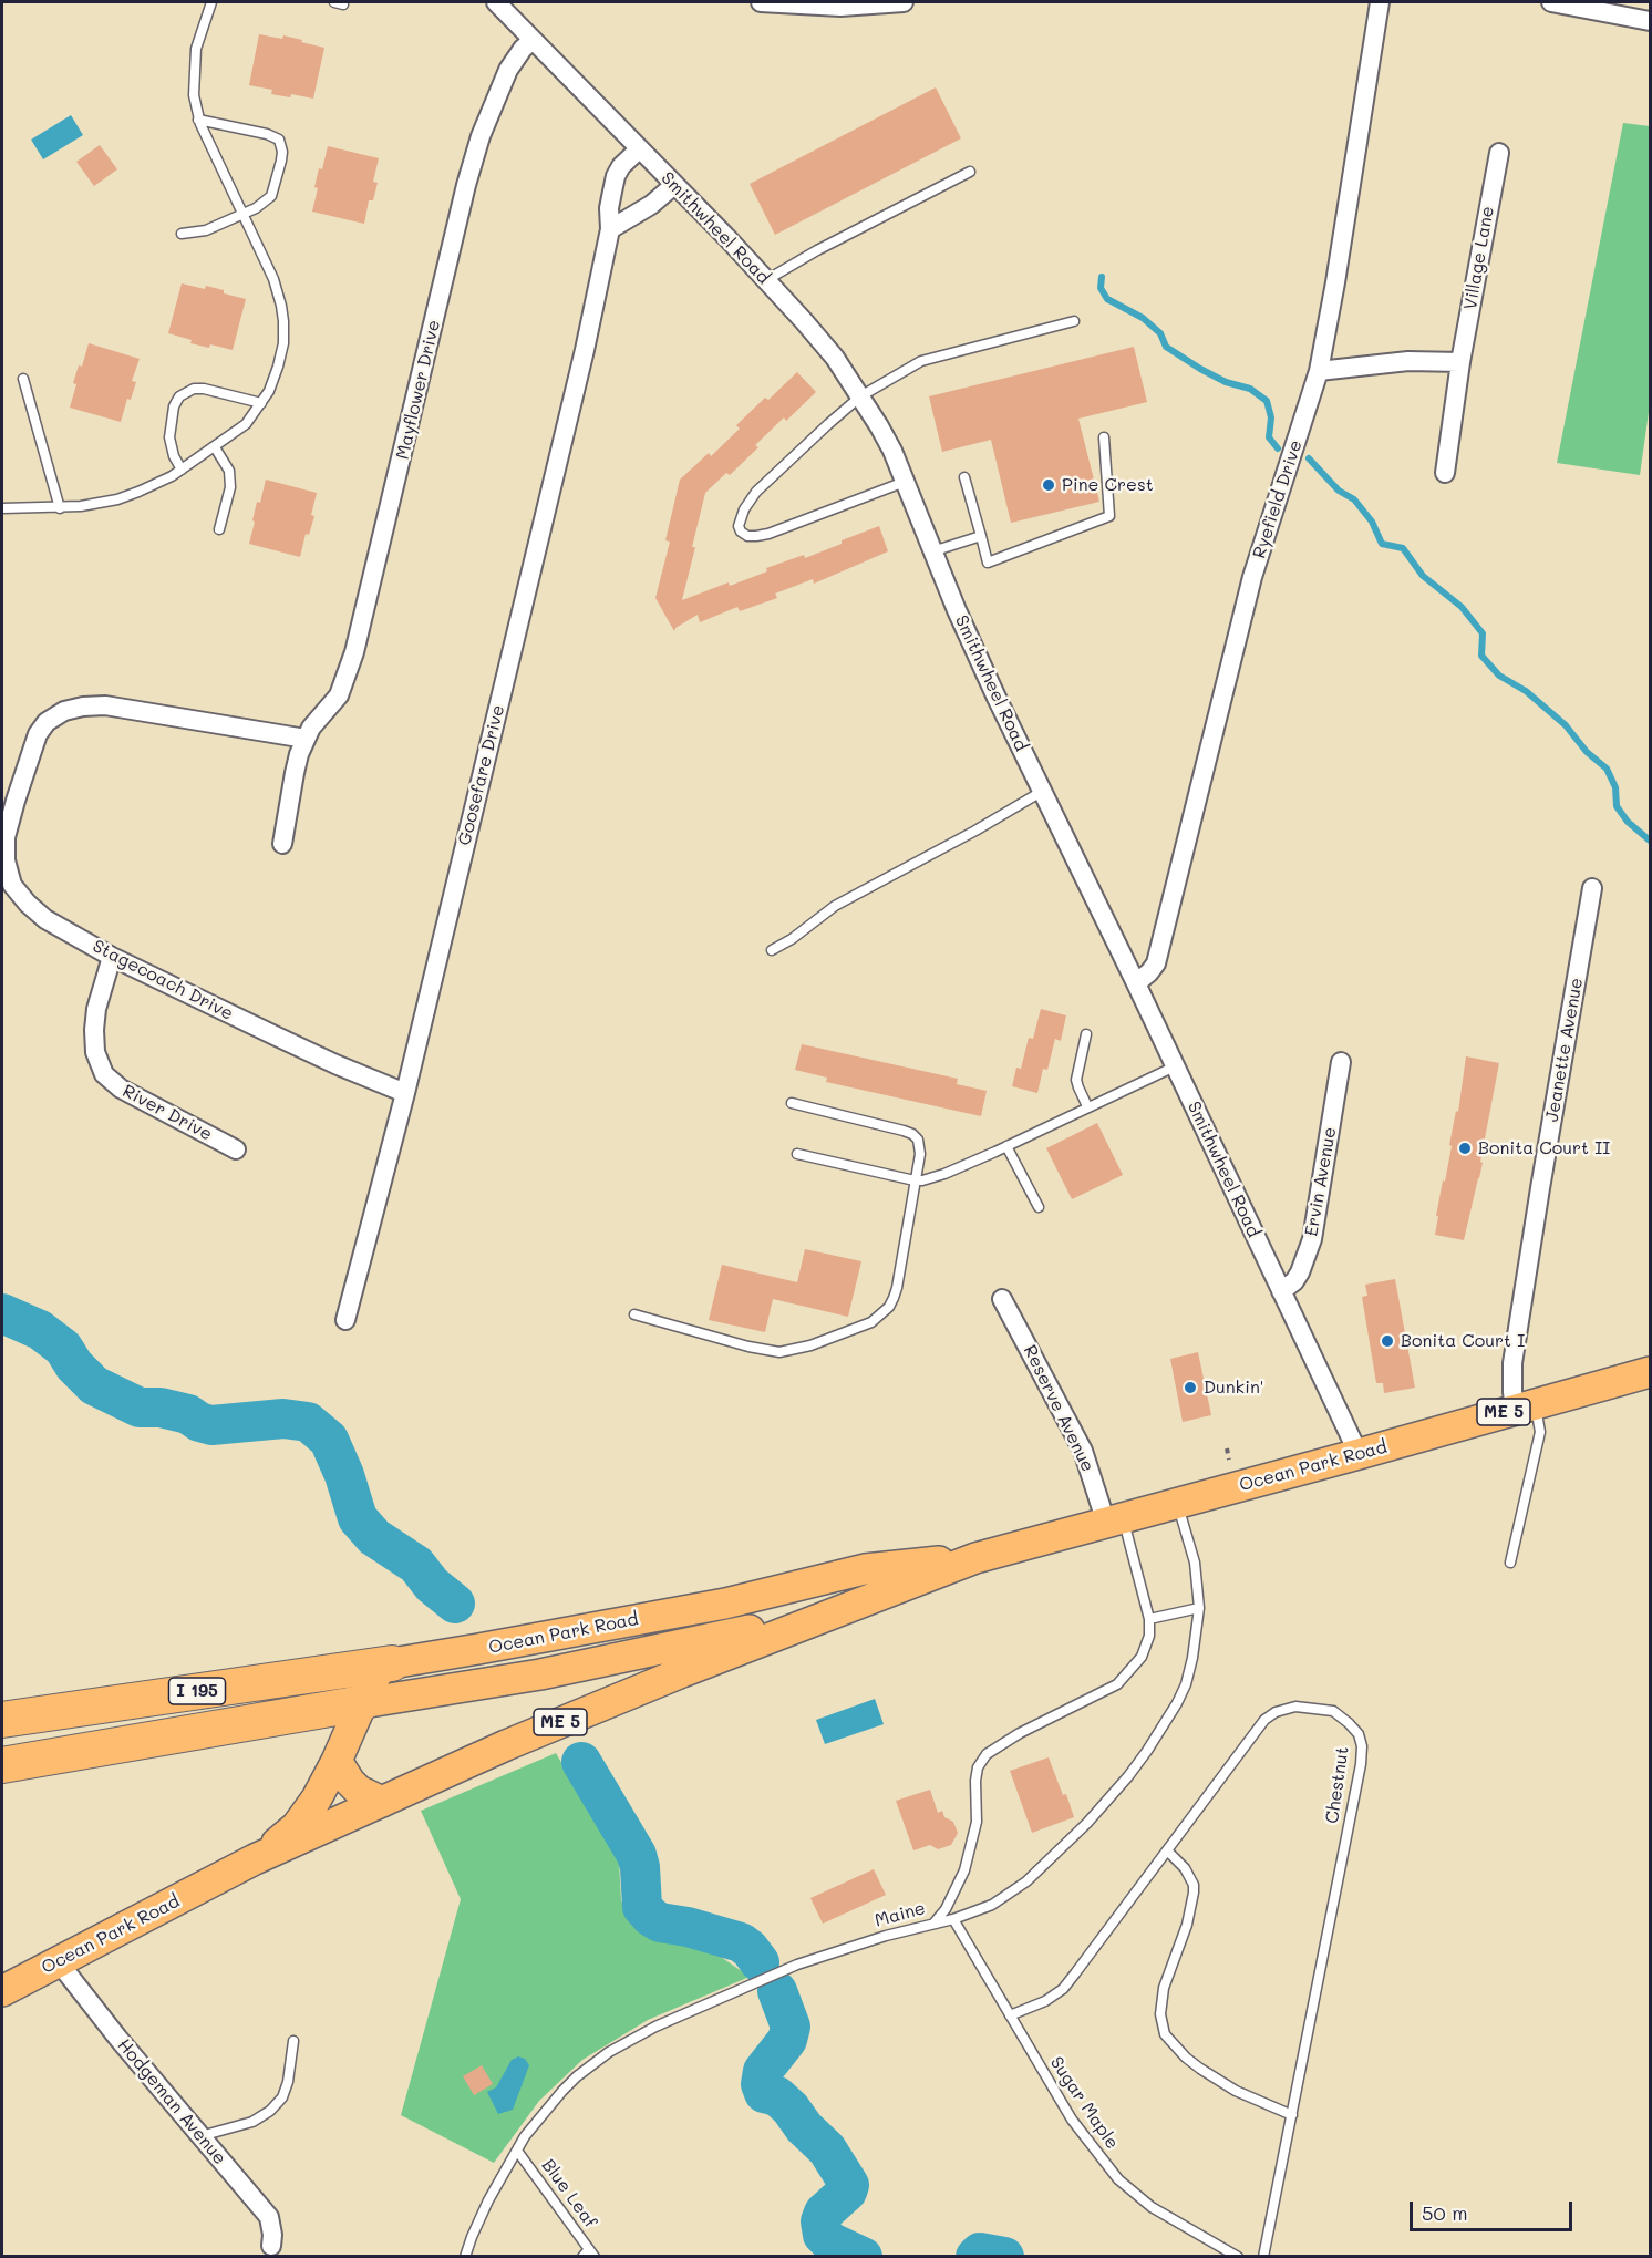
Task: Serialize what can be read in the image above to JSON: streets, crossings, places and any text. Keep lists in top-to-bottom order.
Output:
{
  "streets": {
    "highway": ["I 195"],
    "main road": ["ME 5", "Ocean Park Road"],
    "street": [
      "Smithwheel Road",
      "Village Lane",
      "Mayflower Drive",
      "Ryefield Drive",
      "Goosefare Drive",
      "Stagecoach Drive",
      "Jeanette Avenue",
      "River Drive",
      "Ervin Avenue",
      "Reserve Avenue",
      "Hodgeman Avenue"
    ],
    "lane": [
      "Chestnut",
      "Maine",
      "Sugar Maple",
      "Blue Leaf"
    ]
  },
  "crossings": [
    ["Smithwheel Road", "Mayflower Drive"],
    ["Smithwheel Road", "Ryefield Drive"],
    ["Smithwheel Road", "Goosefare Drive"],
    ["Smithwheel Road", "Ervin Avenue"],
    ["Smithwheel Road", "Ocean Park Road"],
    ["Mayflower Drive", "Stagecoach Drive"],
    ["Goosefare Drive", "Stagecoach Drive"],
    ["Stagecoach Drive", "River Drive"],
    ["Jeanette Avenue", "Ocean Park Road"],
    ["Reserve Avenue", "Ocean Park Road"],
    ["Ocean Park Road", "I 195"],
    ["Ocean Park Road", "Maine"],
    ["Ocean Park Road", "Hodgeman Avenue"],
    ["Chestnut", "Sugar Maple"],
    ["Maine", "Sugar Maple"],
    ["Maine", "Blue Leaf"]
  ],
  "places": [
    "Pine Crest",
    "Bonita Court II",
    "Bonita Court I",
    "Dunkin'"
  ],
  "scale_bar": "50 m"
}
